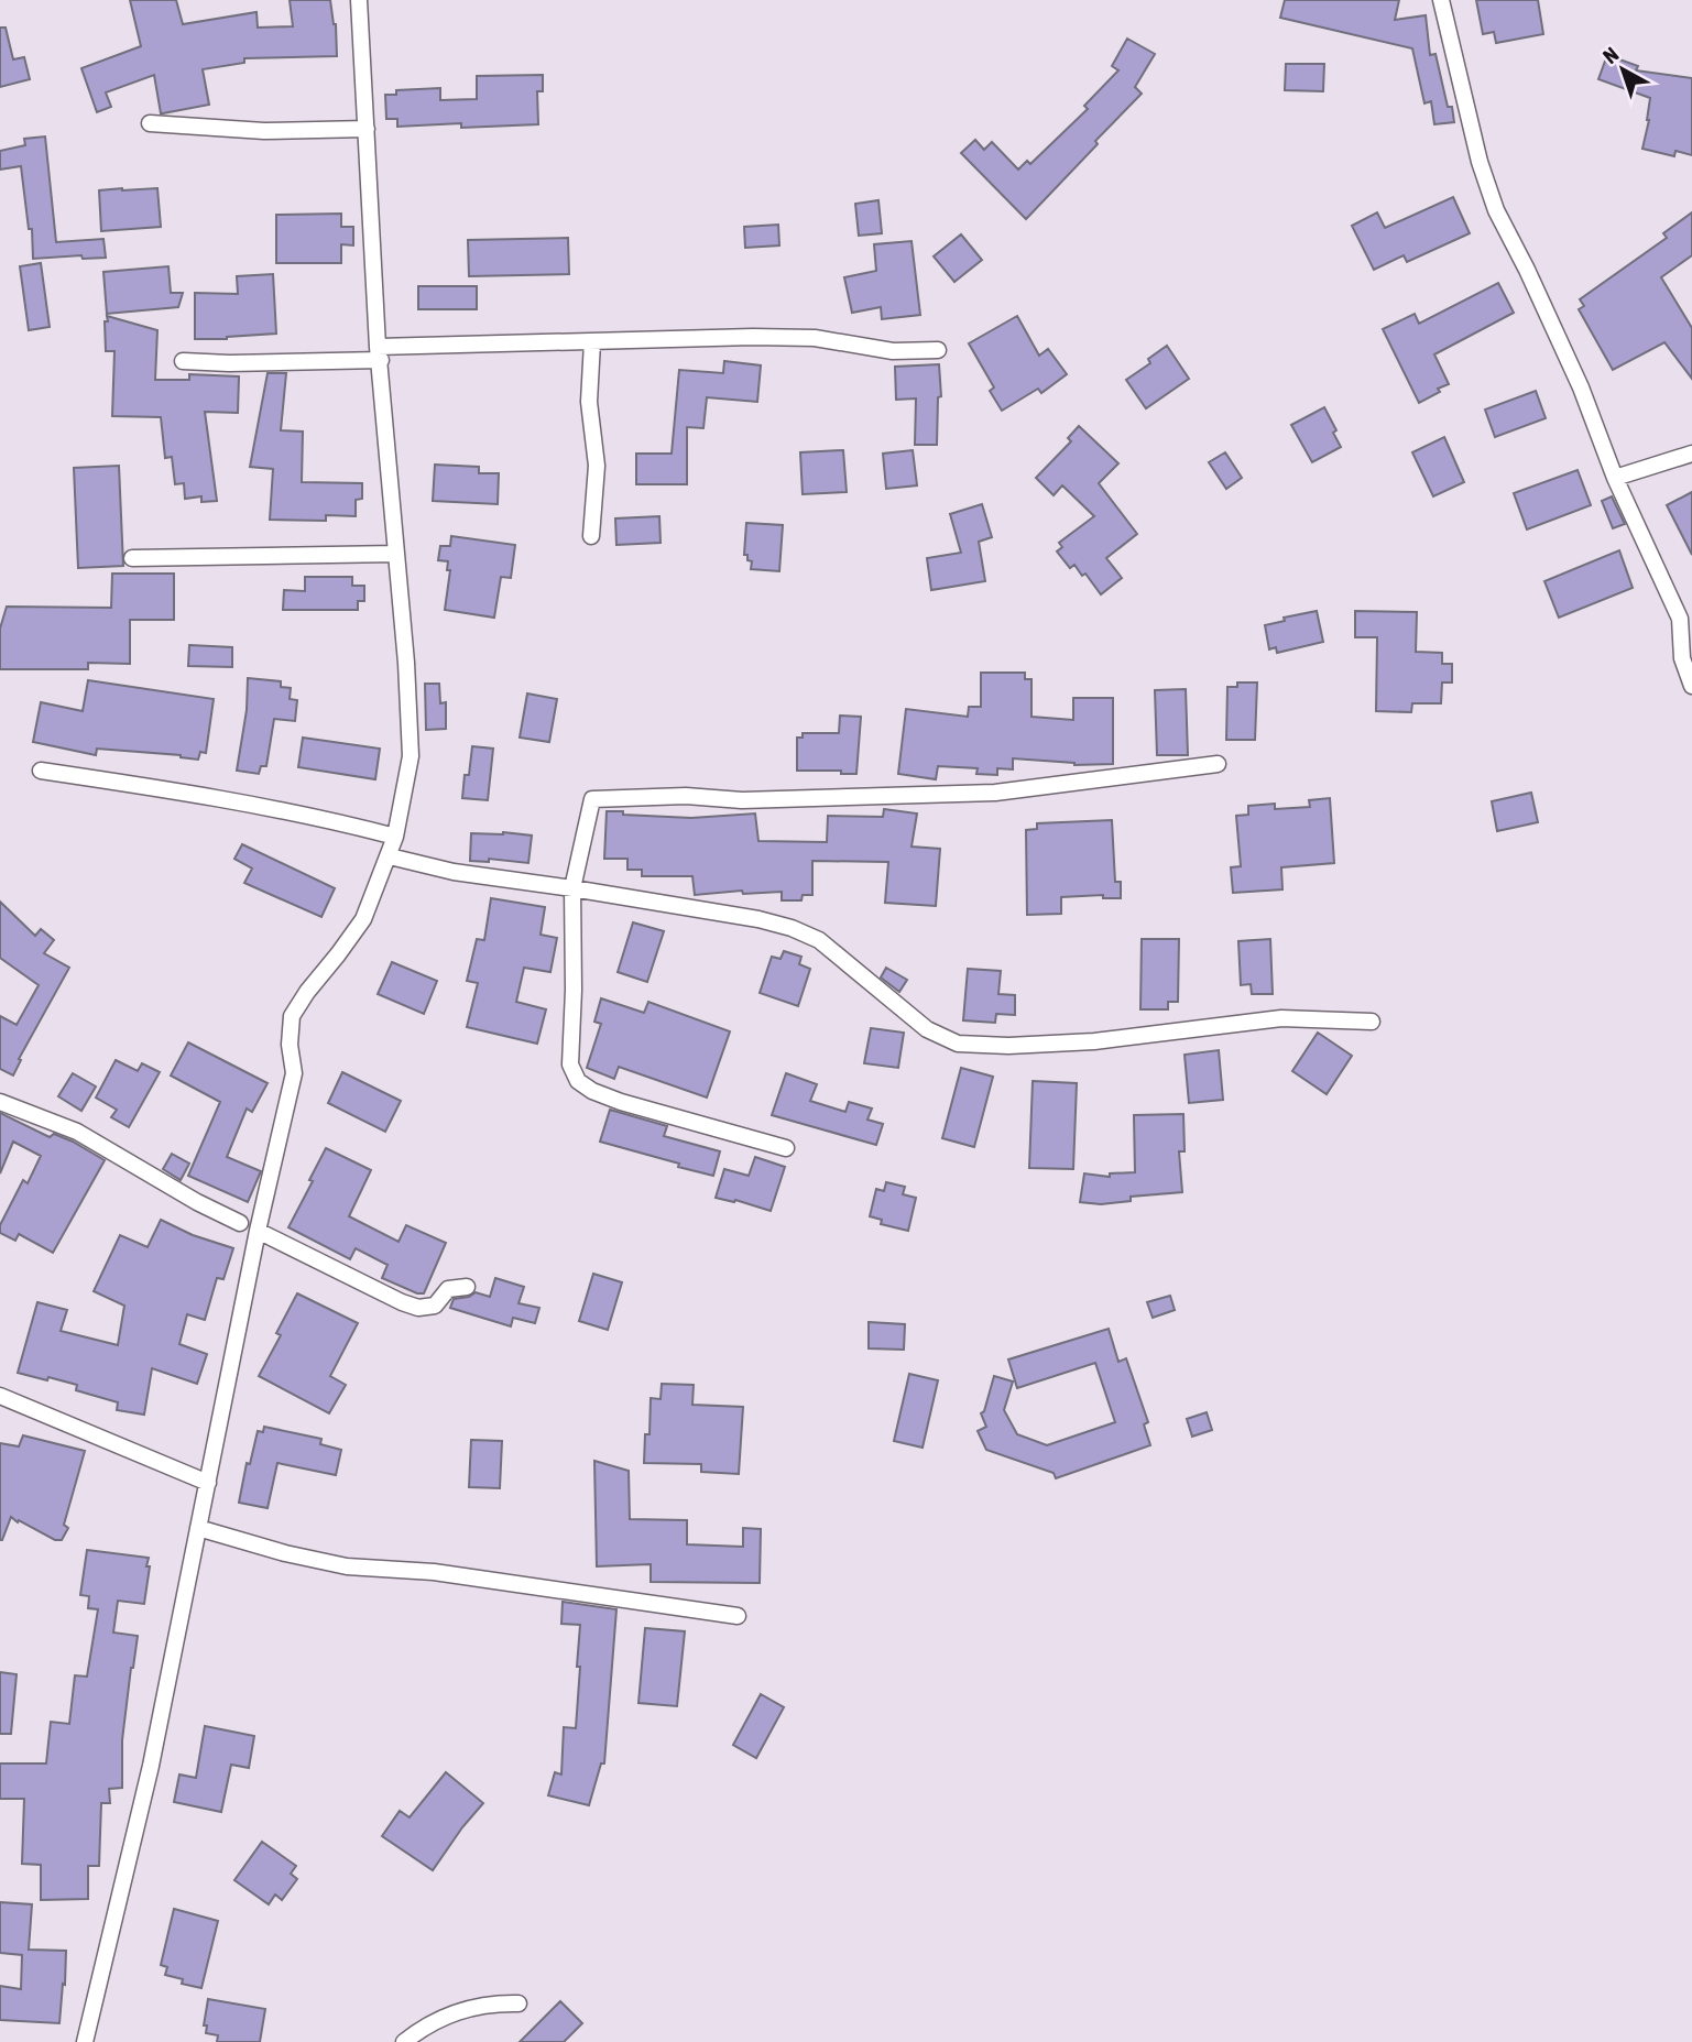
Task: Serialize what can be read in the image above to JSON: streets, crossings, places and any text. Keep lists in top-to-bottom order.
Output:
{
  "north": "top left"
}
